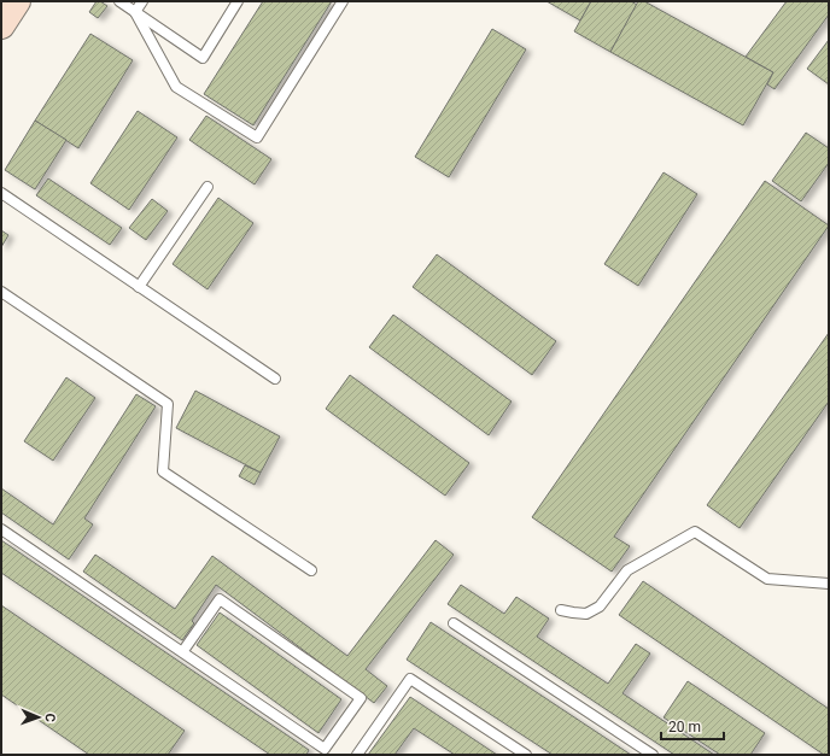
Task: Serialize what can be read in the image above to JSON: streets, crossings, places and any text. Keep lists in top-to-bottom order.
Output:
{
  "scale_bar": "20 m",
  "north": "right"
}
